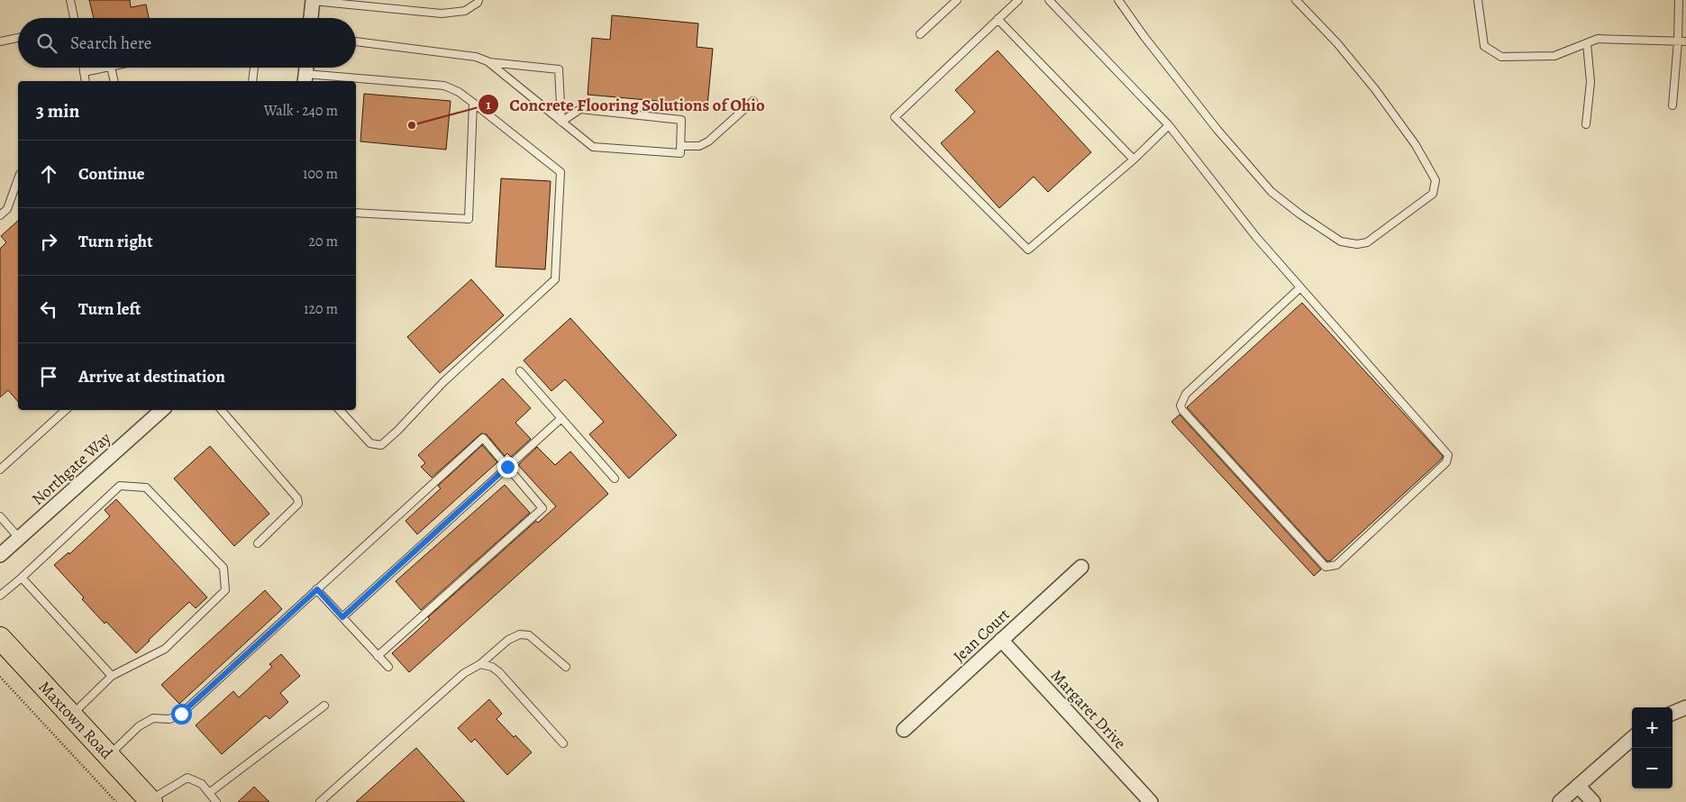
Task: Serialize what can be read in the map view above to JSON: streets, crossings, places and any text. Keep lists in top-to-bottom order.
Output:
{
  "streets": {
    "main road": ["Maxtown Road"],
    "street": ["Northgate Way", "Jean Court", "Margaret Drive"]
  },
  "crossings": [
    ["Jean Court", "Margaret Drive"]
  ],
  "places": ["Concrete Flooring Solutions of Ohio"],
  "page": {
    "search": "Search here",
    "heading": ["3 min", "Walk · 240 m"],
    "list": [
      ["Continue", "100 m"],
      ["Turn right", "20 m"],
      ["Turn left", "120 m"],
      "Arrive at destination"
    ],
    "map_buttons": ["+", "−"]
  }
}
